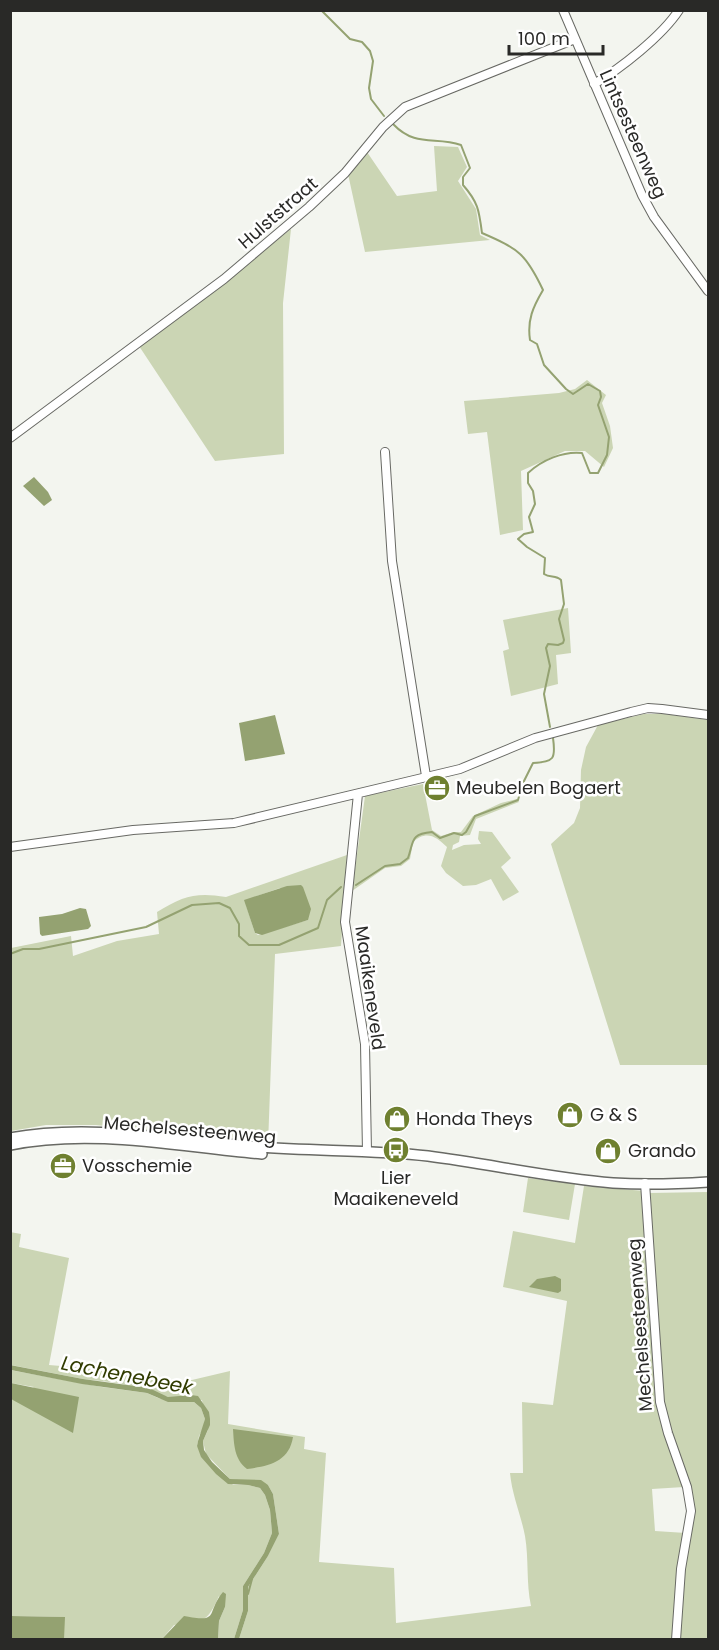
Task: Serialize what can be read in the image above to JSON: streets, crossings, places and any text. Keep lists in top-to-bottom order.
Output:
{
  "streets": {
    "main road": ["Mechelsesteenweg"],
    "street": ["Lintsesteenweg", "Hulststraat", "Maaikeneveld"]
  },
  "crossings": [
    ["Lintsesteenweg", "Hulststraat"],
    ["Maaikeneveld", "Mechelsesteenweg"]
  ],
  "water": ["Lachenebeek"],
  "places": {
    "office": ["Meubelen Bogaert", "Vosschemie"],
    "shop": ["G & S", "Honda Theys", "Grando"],
    "bus stop": ["Lier Maaikeneveld"]
  },
  "scale_bar": "100 m"
}
